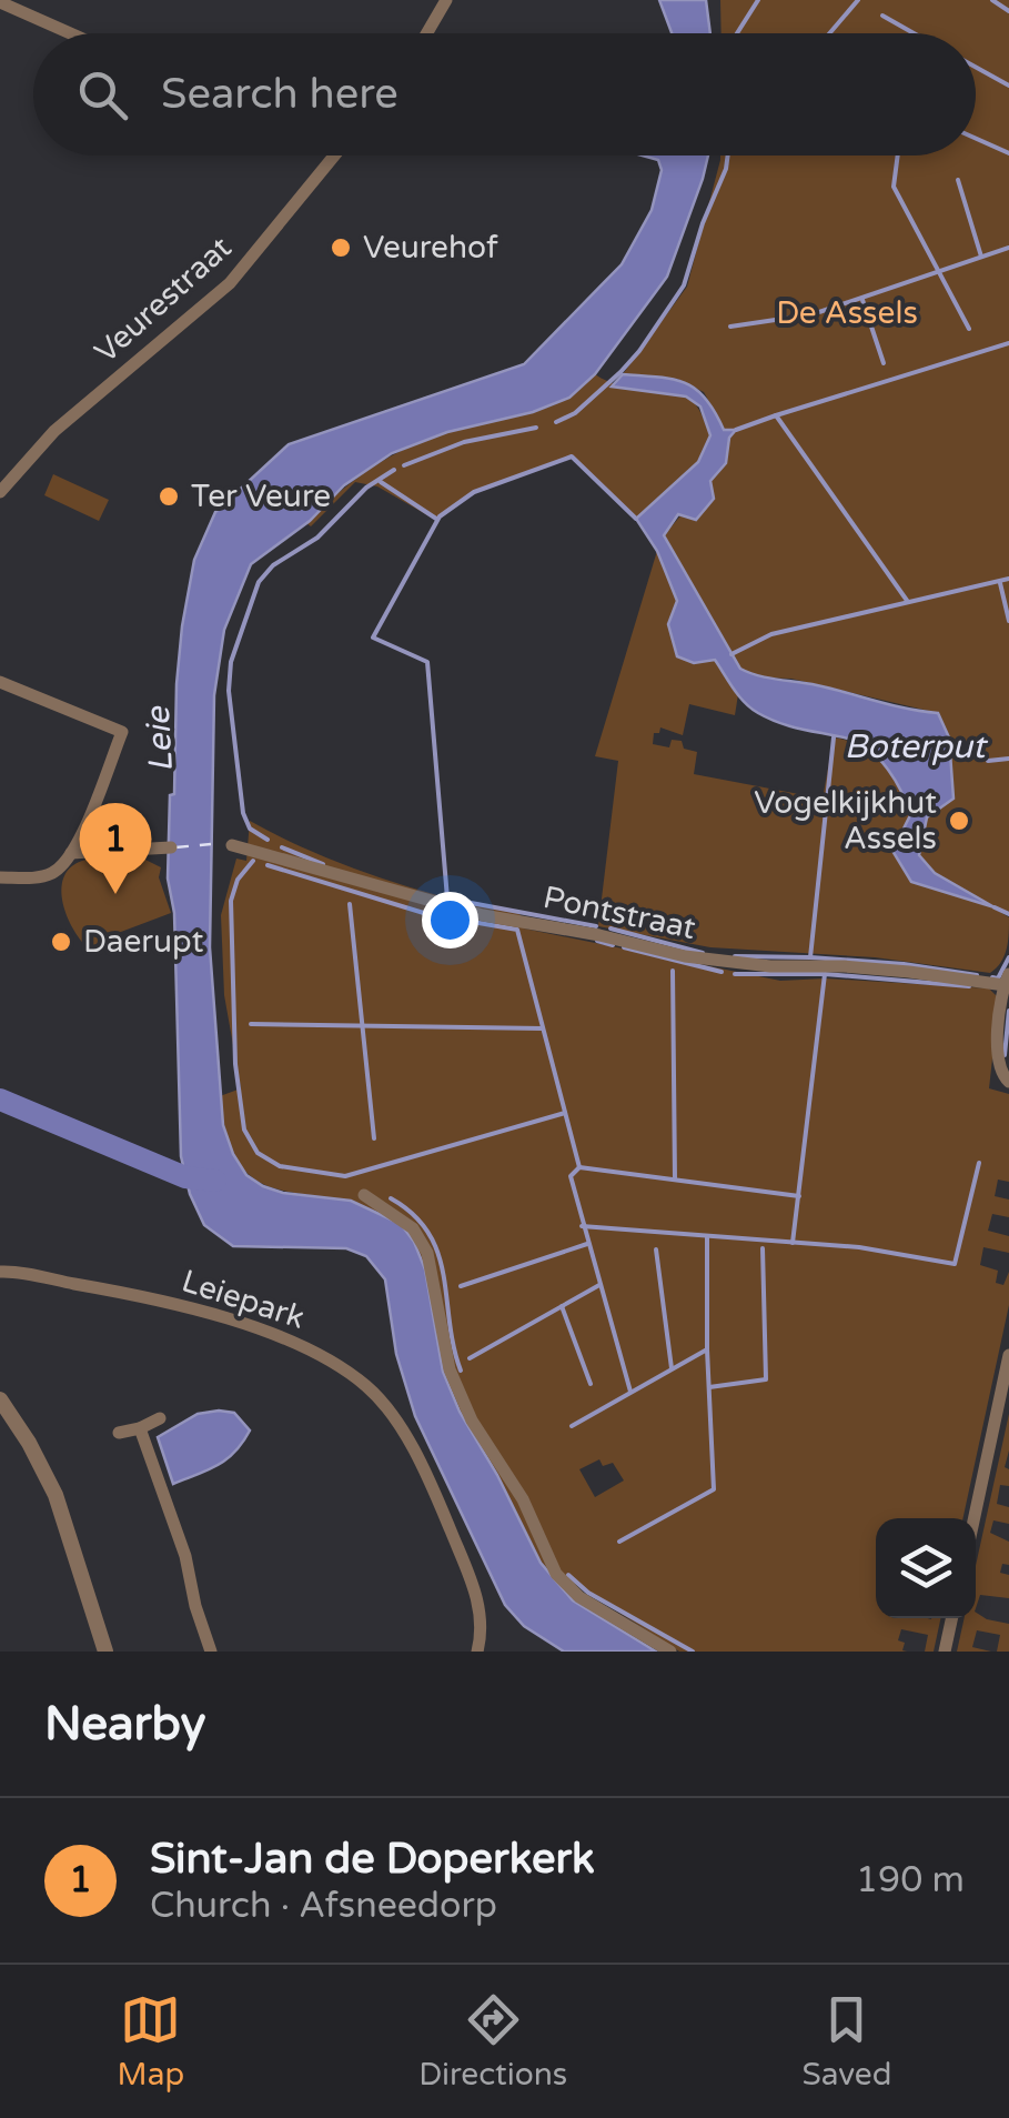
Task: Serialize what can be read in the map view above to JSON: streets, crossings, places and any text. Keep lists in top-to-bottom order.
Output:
{
  "streets": {
    "street": ["Veurestraat", "Pontstraat", "Leiepark"]
  },
  "water": ["Leie", "Boterput"],
  "parks": ["De Assels"],
  "places": [
    "Veurehof",
    "Ter Veure",
    "Vogelkijkhut Assels",
    "Daerupt"
  ],
  "page": {
    "search": "Search here",
    "pins": "1",
    "heading": "Nearby",
    "list": [
      {
        "mark": "1",
        "name": "Sint-Jan de Doperkerk",
        "note": "Church · Afsneedorp",
        "value": "190 m"
      }
    ],
    "nav": ["Map", "Directions", "Saved"]
  }
}
